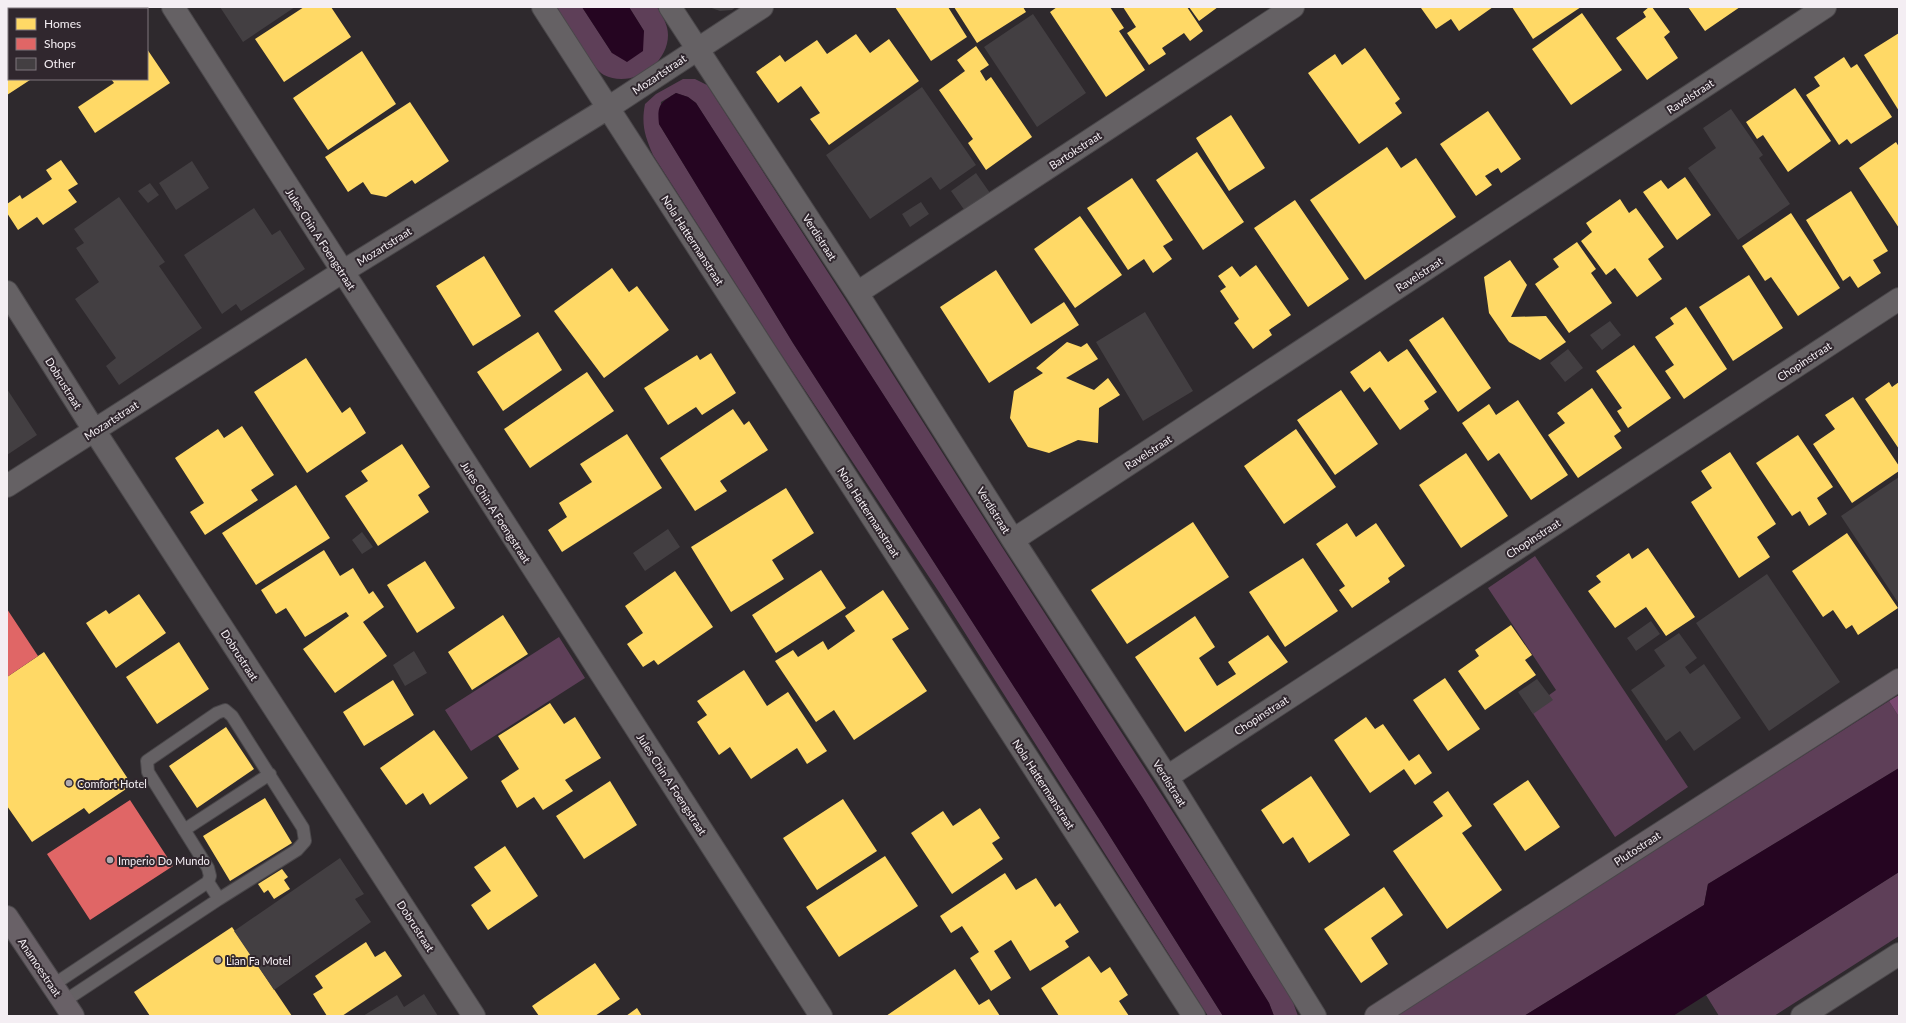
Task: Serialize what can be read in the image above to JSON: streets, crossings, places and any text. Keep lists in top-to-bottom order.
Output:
{
  "streets": {
    "street": [
      "Mozartstraat",
      "Ravelstraat",
      "Bartokstraat",
      "Verdistraat",
      "Jules Chin A Foengstraat",
      "Nola Hattermanstraat",
      "Chopinstraat",
      "Dobrustraat",
      "Plutostraat",
      "Anamoestraat"
    ]
  },
  "crossings": [
    ["Mozartstraat", "Verdistraat"],
    ["Mozartstraat", "Jules Chin A Foengstraat"],
    ["Mozartstraat", "Nola Hattermanstraat"],
    ["Mozartstraat", "Dobrustraat"],
    ["Ravelstraat", "Verdistraat"],
    ["Bartokstraat", "Verdistraat"],
    ["Verdistraat", "Chopinstraat"]
  ],
  "places": ["Comfort Hotel", "Imperio Do Mundo", "Lian Fa Motel"],
  "legend": ["Homes", "Shops", "Other"]
}
